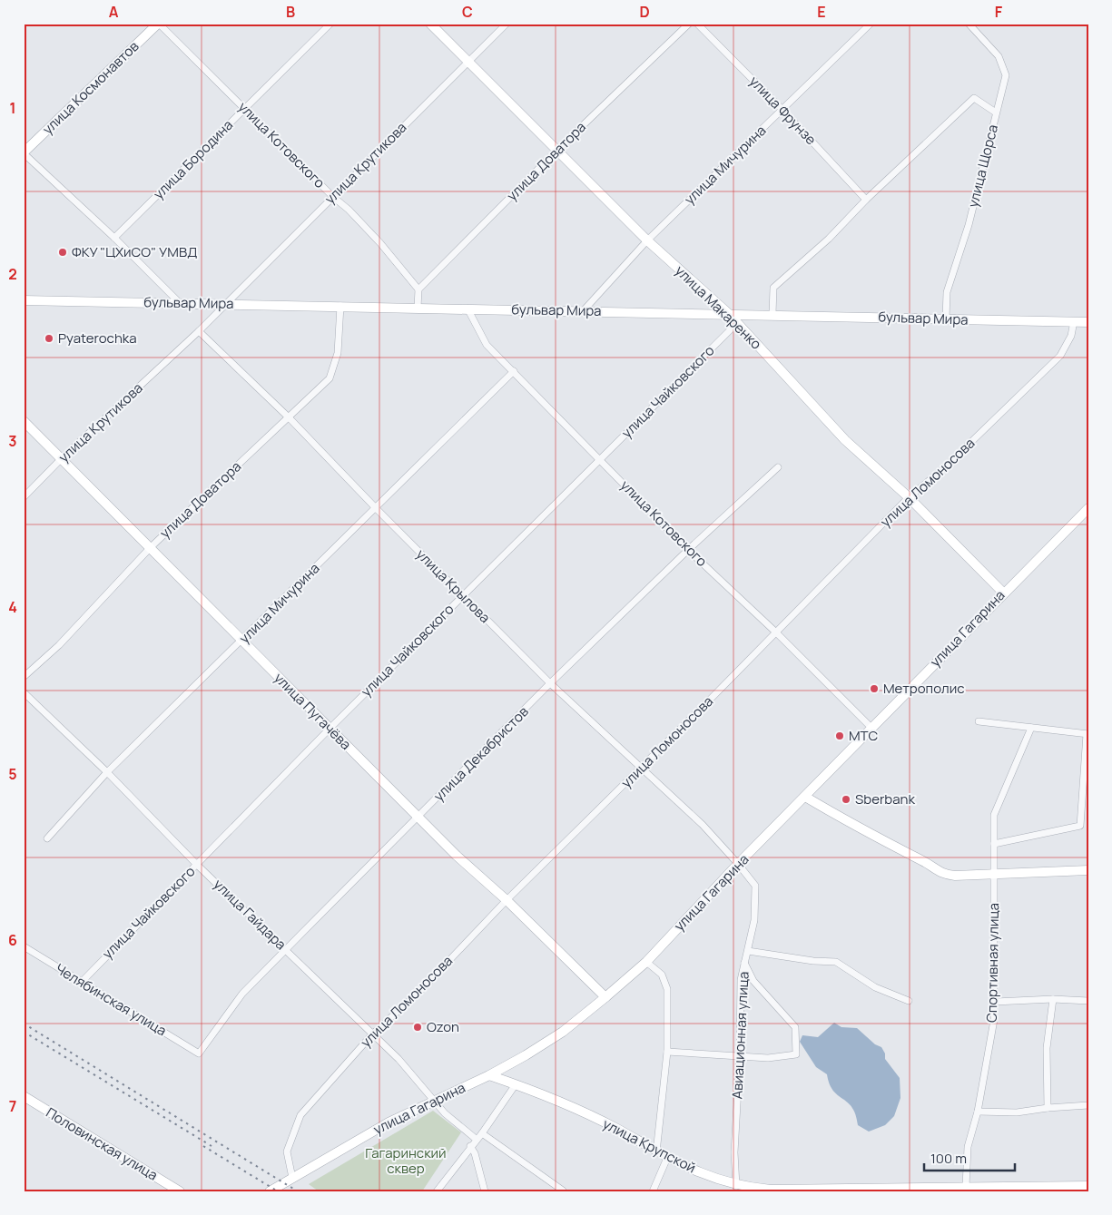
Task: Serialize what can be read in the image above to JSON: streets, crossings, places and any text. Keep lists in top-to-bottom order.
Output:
{
  "streets": {
    "street": [
      "улица Космонавтов",
      "улица Фрунзе",
      "улица Котовского",
      "улица Бородина",
      "улица Доватора",
      "улица Крутикова",
      "улица Мичурина",
      "улица Щорса",
      "бульвар Мира",
      "улица Макаренко",
      "улица Чайковского",
      "улица Ломоносова",
      "улица Крылова",
      "улица Гагарина",
      "улица Пугачёва",
      "улица Декабристов",
      "улица Гайдара",
      "Спортивная улица",
      "Челябинская улица",
      "Авиационная улица",
      "Половинская улица",
      "улица Крупской"
    ]
  },
  "crossings": [
    ["улица Космонавтов", "улица Котовского"],
    ["улица Фрунзе", "улица Мичурина"],
    ["улица Котовского", "улица Бородина"],
    ["улица Котовского", "улица Доватора"],
    ["улица Котовского", "улица Крутикова"],
    ["улица Котовского", "улица Мичурина"],
    ["улица Котовского", "бульвар Мира"],
    ["улица Котовского", "улица Чайковского"],
    ["улица Котовского", "улица Ломоносова"],
    ["улица Котовского", "улица Гагарина"],
    ["улица Котовского", "улица Декабристов"],
    ["улица Доватора", "бульвар Мира"],
    ["улица Доватора", "улица Макаренко"],
    ["улица Доватора", "улица Крылова"],
    ["улица Доватора", "улица Пугачёва"],
    ["улица Крутикова", "бульвар Мира"],
    ["улица Крутикова", "улица Макаренко"],
    ["улица Крутикова", "улица Крылова"],
    ["улица Крутикова", "улица Пугачёва"],
    ["улица Мичурина", "бульвар Мира"],
    ["улица Мичурина", "улица Макаренко"],
    ["улица Мичурина", "улица Крылова"],
    ["улица Мичурина", "улица Пугачёва"],
    ["улица Мичурина", "улица Гайдара"],
    ["улица Щорса", "бульвар Мира"],
    ["бульвар Мира", "улица Макаренко"],
    ["бульвар Мира", "улица Ломоносова"],
    ["улица Макаренко", "улица Чайковского"],
    ["улица Макаренко", "улица Ломоносова"],
    ["улица Макаренко", "улица Гагарина"],
    ["улица Чайковского", "улица Крылова"],
    ["улица Чайковского", "улица Пугачёва"],
    ["улица Чайковского", "улица Гайдара"],
    ["улица Чайковского", "Челябинская улица"],
    ["улица Ломоносова", "улица Крылова"],
    ["улица Ломоносова", "улица Гагарина"],
    ["улица Ломоносова", "улица Пугачёва"],
    ["улица Ломоносова", "улица Гайдара"],
    ["улица Крылова", "улица Гагарина"],
    ["улица Крылова", "улица Декабристов"],
    ["улица Крылова", "Авиационная улица"],
    ["улица Гагарина", "улица Пугачёва"],
    ["улица Гагарина", "улица Гайдара"],
    ["улица Гагарина", "Авиационная улица"],
    ["улица Гагарина", "улица Крупской"],
    ["улица Пугачёва", "улица Декабристов"],
    ["улица Декабристов", "улица Гайдара"],
    ["улица Декабристов", "Челябинская улица"],
    ["Спортивная улица", "улица Крупской"],
    ["Авиационная улица", "улица Крупской"]
  ],
  "parks": ["Гагаринский сквер"],
  "places": [
    "ФКУ \"ЦХиСО\" УМВД",
    "Pyaterochka",
    "Метрополис",
    "МТС",
    "Sberbank",
    "Ozon"
  ],
  "scale_bar": "100 m",
  "grid": {
    "columns": [
      "A",
      "B",
      "C",
      "D",
      "E",
      "F"
    ],
    "rows": [
      "1",
      "2",
      "3",
      "4",
      "5",
      "6",
      "7"
    ]
  }
}
